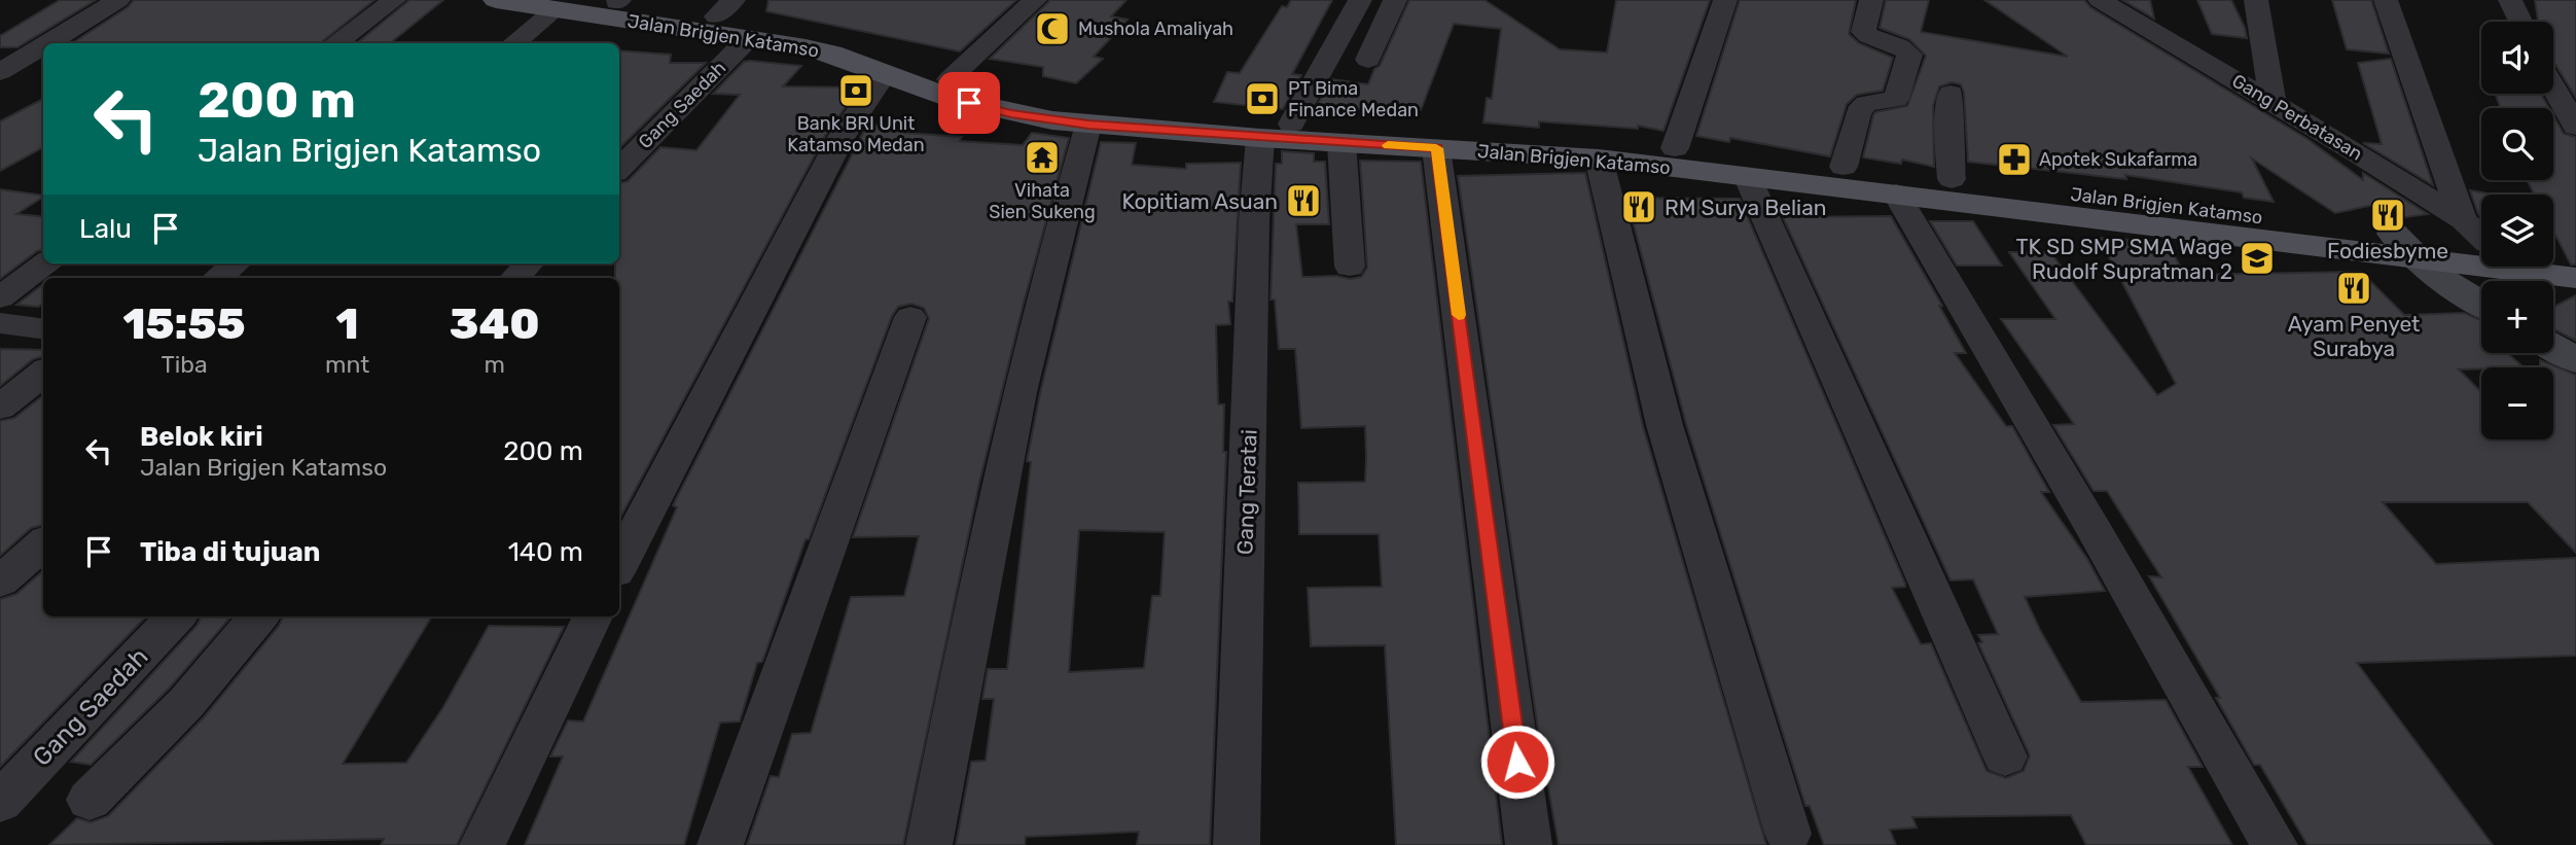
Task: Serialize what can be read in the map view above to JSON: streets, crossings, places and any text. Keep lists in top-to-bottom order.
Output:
{
  "streets": {
    "main road": ["Jalan Brigjen Katamso"],
    "street": ["Gang Saedah", "Gang Perbatasan", "Gang Teratai"]
  },
  "crossings": [
    ["Jalan Brigjen Katamso", "Gang Saedah"],
    ["Jalan Brigjen Katamso", "Gang Teratai"]
  ],
  "places": {
    "mosque": ["Mushola Amaliyah"],
    "bank": ["Bank BRI Unit Katamso Medan", "PT Bima Finance Medan"],
    "temple": ["Vihata Sien Sukeng"],
    "pharmacy": ["Apotek Sukafarma"],
    "restaurant": [
      "Kopitiam Asuan",
      "RM Surya Belian",
      "Fodiesbyme",
      "Ayam Penyet Surabya"
    ],
    "school or university": ["TK SD SMP SMA Wage Rudolf Supratman 2"]
  },
  "page": {
    "map_buttons": ["+", "−"],
    "turn": ["200 m", "Jalan Brigjen Katamso"],
    "then": "Lalu",
    "eta": [
      "15:55",
      "Tiba",
      "1",
      "mnt",
      "340",
      "m"
    ],
    "list": [
      {
        "name": "Belok kiri",
        "note": "Jalan Brigjen Katamso",
        "value": "200 m"
      },
      {
        "name": "Tiba di tujuan",
        "value": "140 m"
      }
    ]
  }
}
